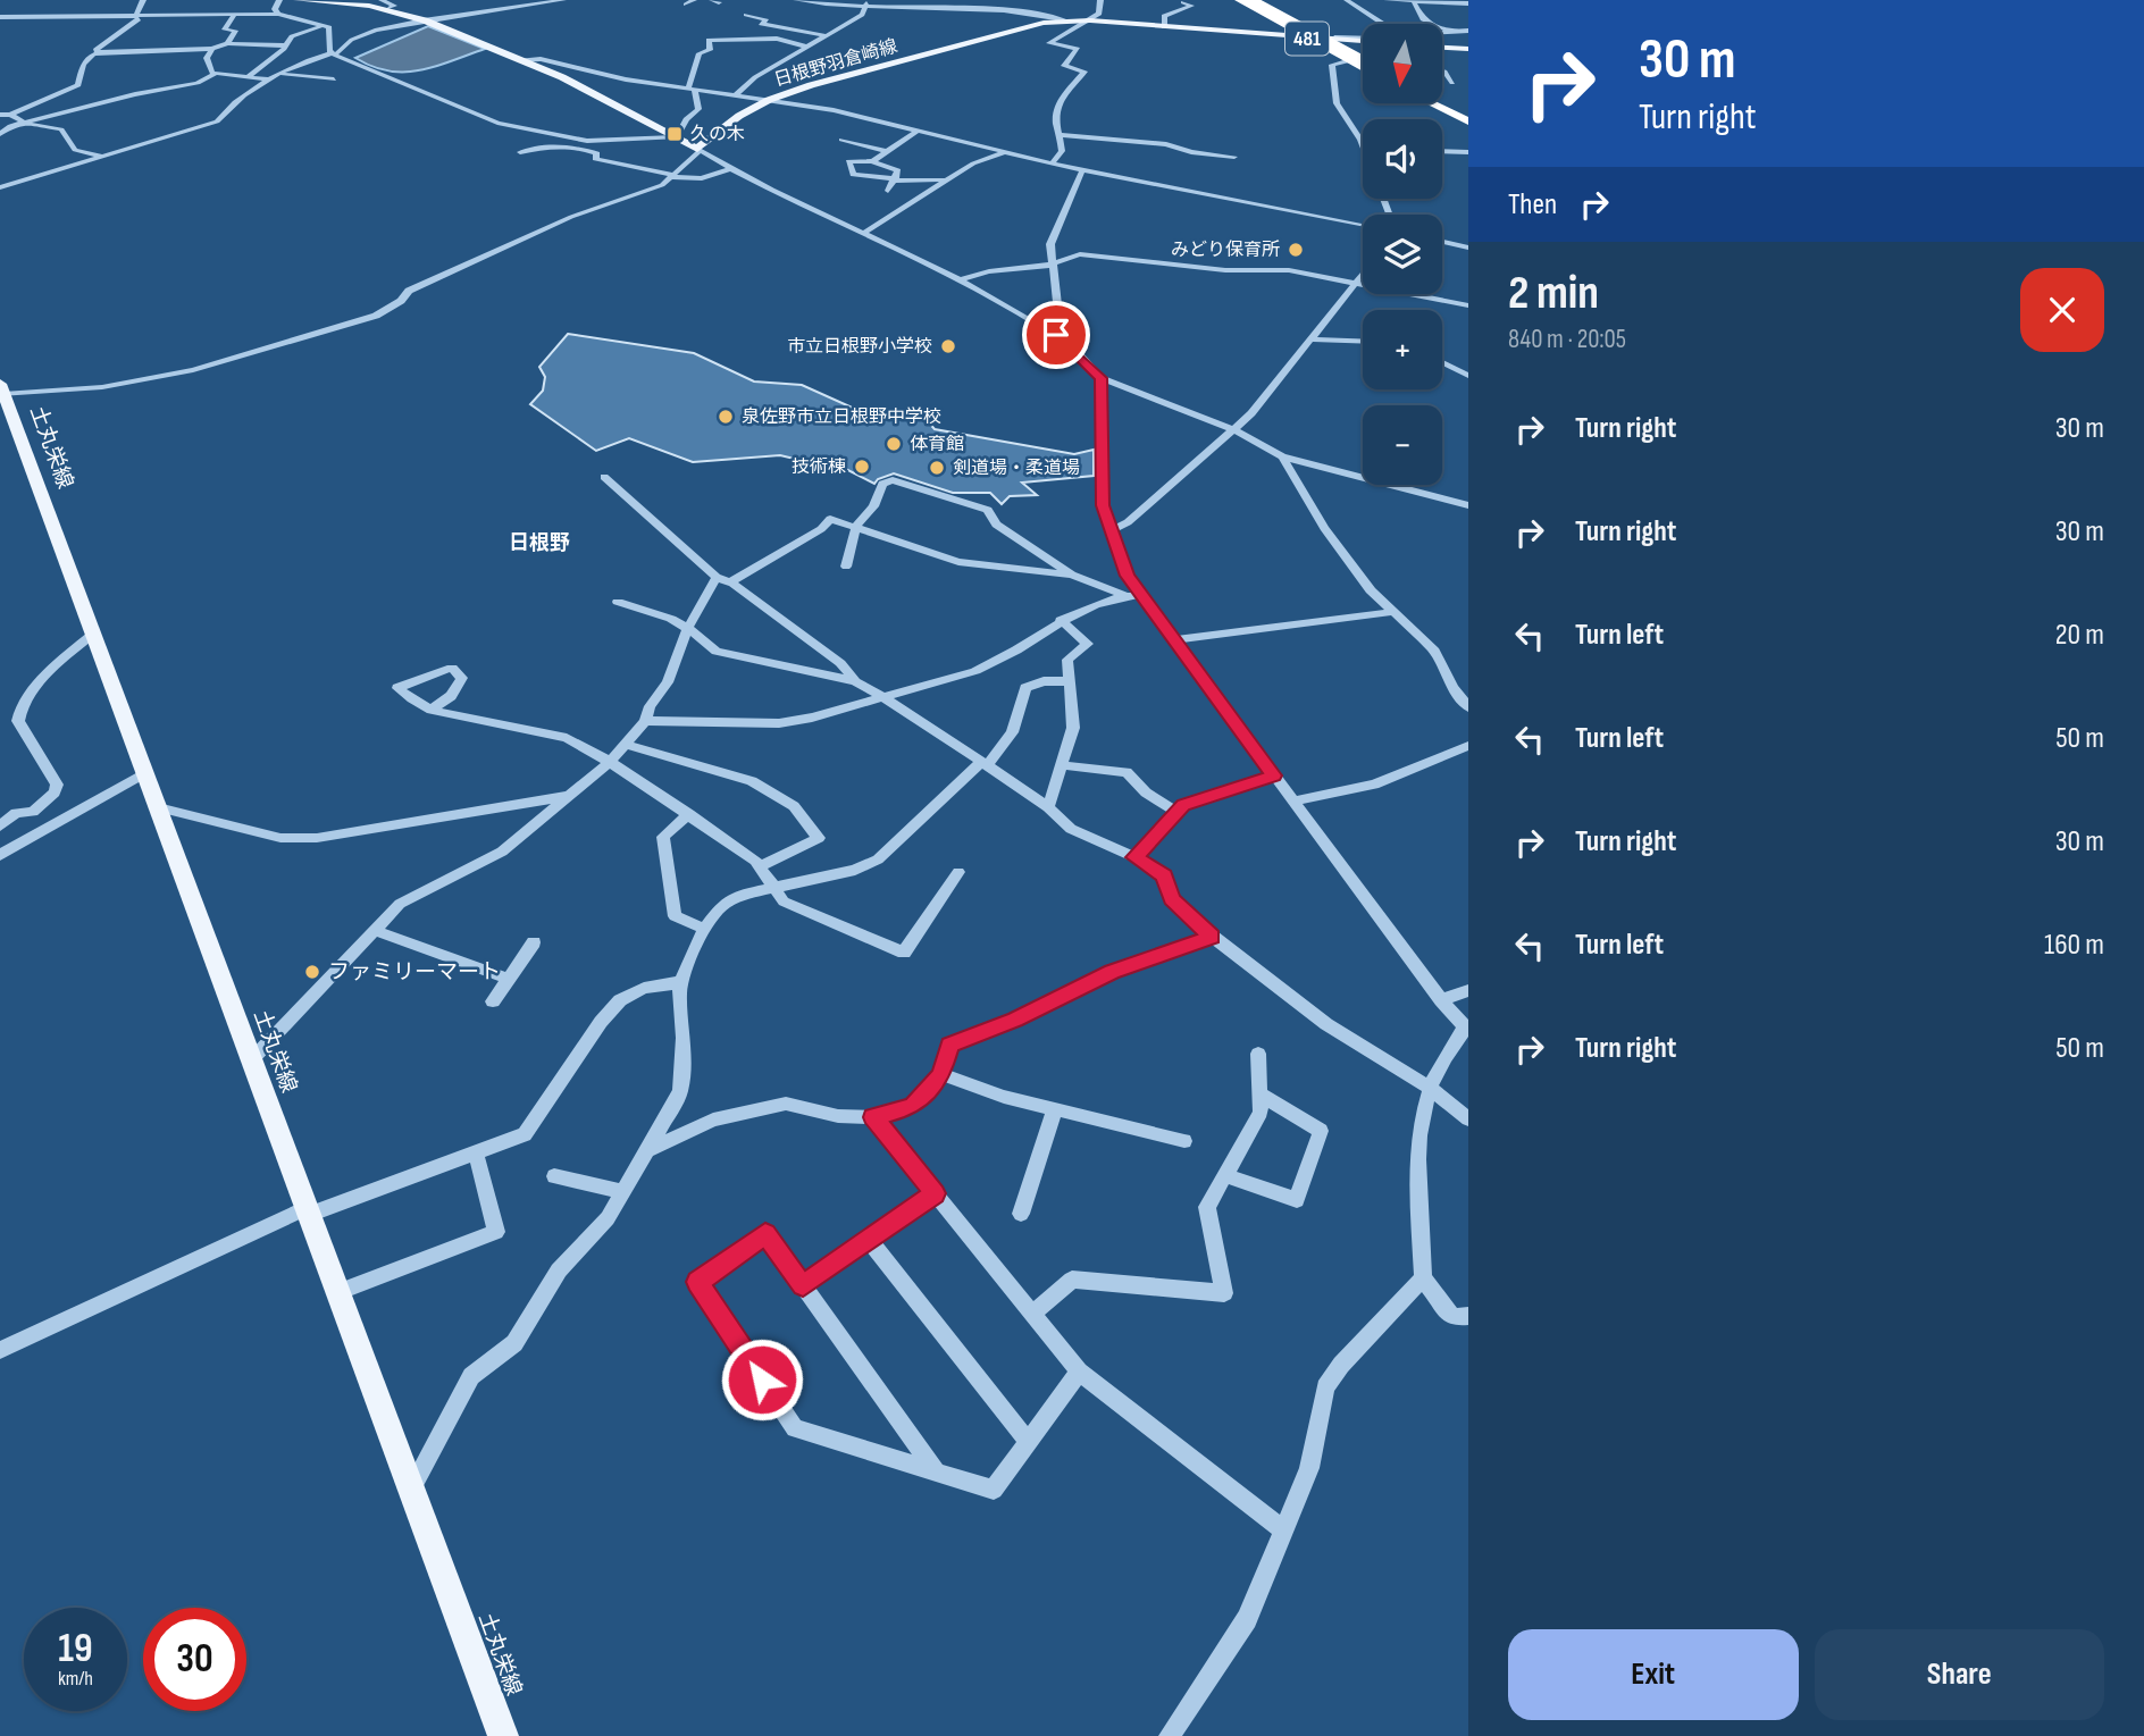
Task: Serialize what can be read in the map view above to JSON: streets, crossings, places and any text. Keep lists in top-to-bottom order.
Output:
{
  "streets": {
    "highway": ["481"],
    "main road": ["日根野羽倉崎線", "土丸栄線"]
  },
  "crossings": [
    ["481", "日根野羽倉崎線"]
  ],
  "districts": ["日根野"],
  "places": {
    "transit": ["久の木"],
    "other": [
      "みどり保育所",
      "市立日根野小学校",
      "泉佐野市立日根野中学校",
      "体育館",
      "技術棟",
      "剣道場・柔道場",
      "ファミリーマート"
    ]
  },
  "north": "bottom",
  "page": {
    "turn": ["30 m", "Turn right"],
    "map_buttons": ["+", "−"],
    "then": "Then",
    "heading": ["2 min", "840 m · 20:05"],
    "list": [
      {
        "name": "Turn right",
        "value": "30 m"
      },
      {
        "name": "Turn right",
        "value": "30 m"
      },
      {
        "name": "Turn left",
        "value": "20 m"
      },
      {
        "name": "Turn left",
        "value": "50 m"
      },
      {
        "name": "Turn right",
        "value": "30 m"
      },
      {
        "name": "Turn left",
        "value": "160 m"
      },
      {
        "name": "Turn right",
        "value": "50 m"
      }
    ],
    "speed": "19 km/h",
    "limit": "30",
    "buttons": ["Exit", "Share"]
  }
}
